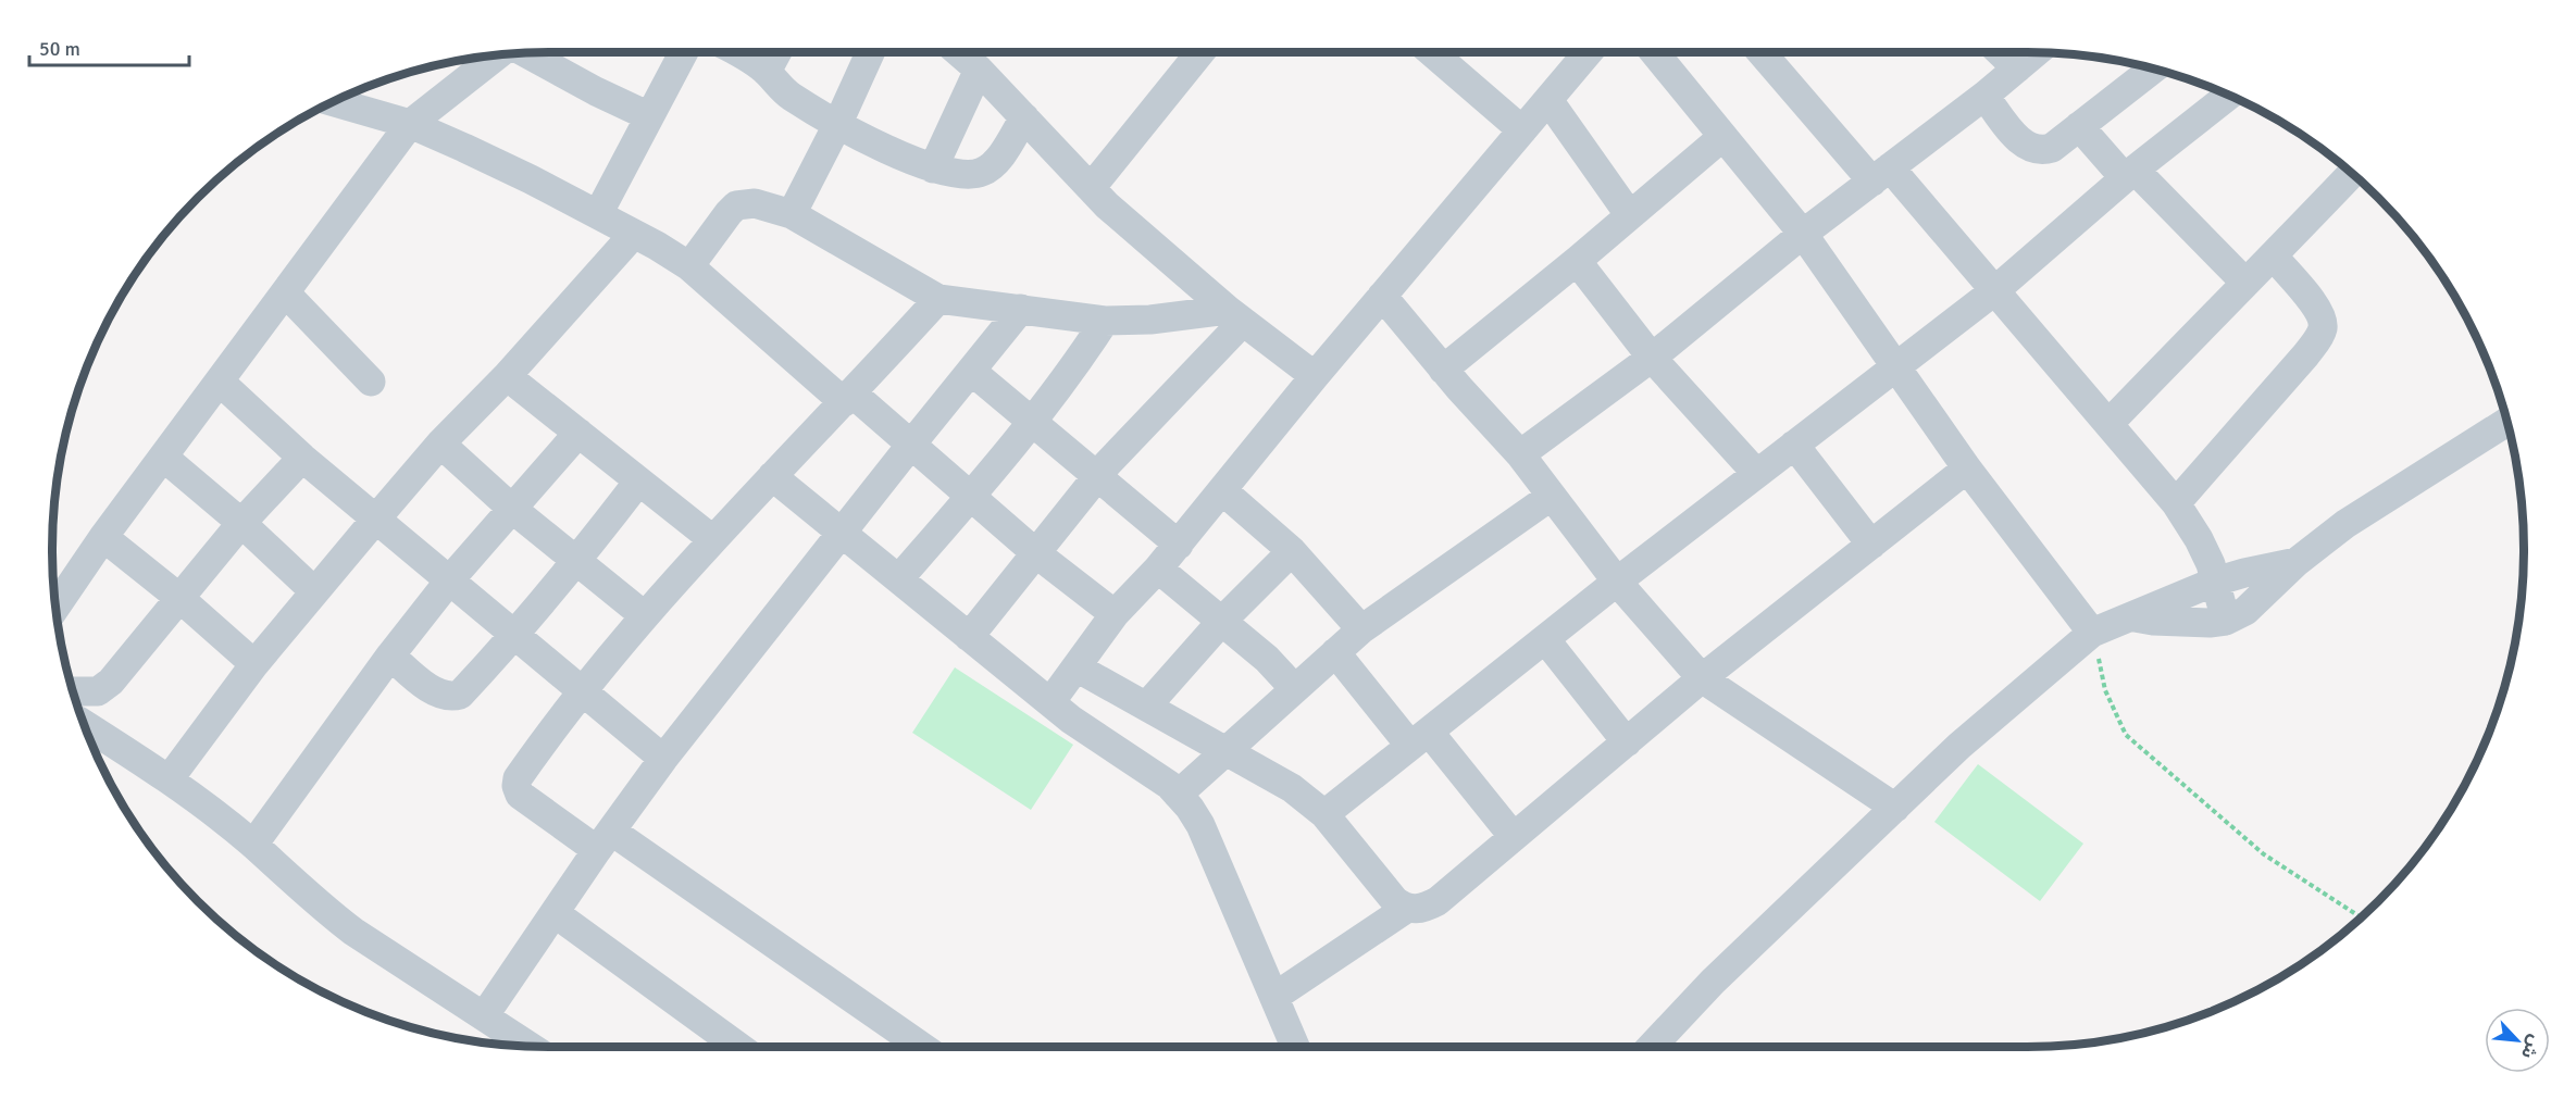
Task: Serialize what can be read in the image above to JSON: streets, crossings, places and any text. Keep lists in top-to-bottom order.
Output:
{
  "scale_bar": "50 m",
  "north": "bottom right"
}
